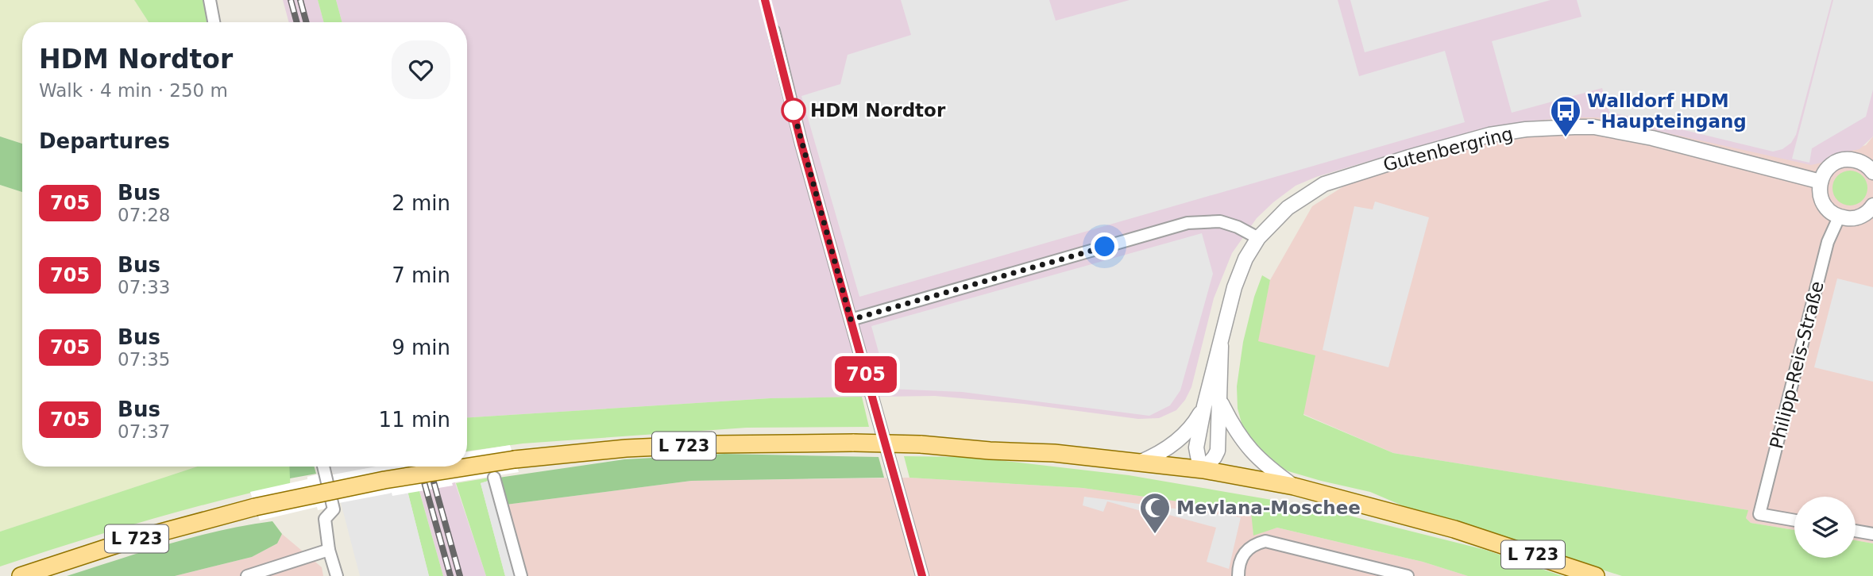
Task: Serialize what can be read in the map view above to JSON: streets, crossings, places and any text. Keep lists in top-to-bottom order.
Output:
{
  "streets": {
    "main road": ["L 723"],
    "street": ["Gutenbergring", "Philipp-Reis-Straße"]
  },
  "crossings": [
    ["Gutenbergring", "L 723"]
  ],
  "places": {
    "other": ["HDM Nordtor"],
    "bus stop": ["Walldorf HDM - Haupteingang"],
    "mosque": ["Mevlana-Moschee"]
  },
  "lines": ["bus line 705"],
  "page": {
    "on_map": "705",
    "heading": [
      ["HDM Nordtor", "Walk · 4 min · 250 m"],
      "Departures"
    ],
    "list": [
      {
        "mark": "705",
        "name": "Bus",
        "note": "07:28",
        "value": "2 min"
      },
      {
        "mark": "705",
        "name": "Bus",
        "note": "07:33",
        "value": "7 min"
      },
      {
        "mark": "705",
        "name": "Bus",
        "note": "07:35",
        "value": "9 min"
      },
      {
        "mark": "705",
        "name": "Bus",
        "note": "07:37",
        "value": "11 min"
      }
    ]
  }
}
